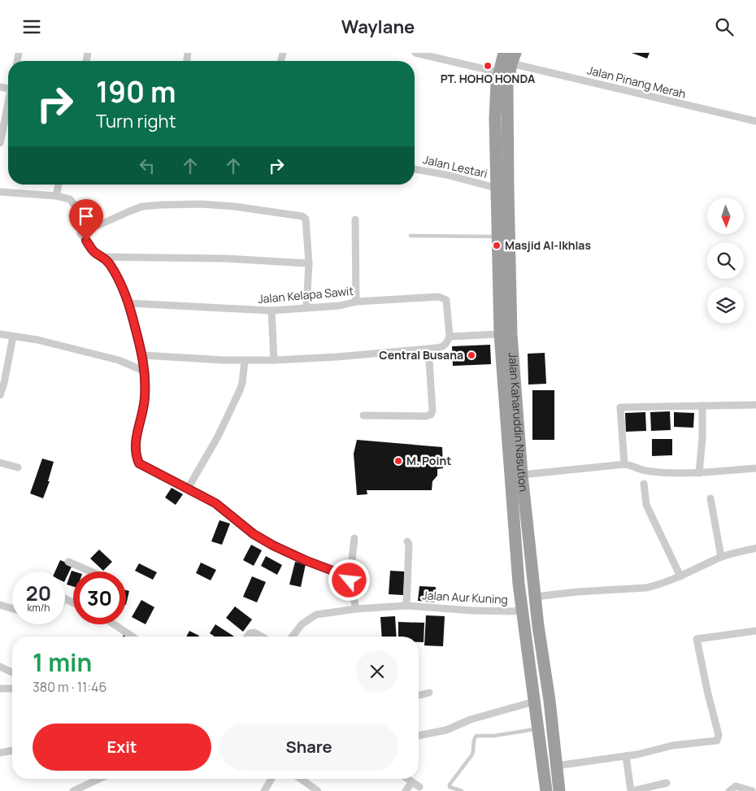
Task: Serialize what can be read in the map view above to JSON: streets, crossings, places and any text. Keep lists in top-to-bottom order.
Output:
{
  "streets": {
    "highway": ["Jalan Kaharuddin Nasution"],
    "street": [
      "Jalan Pinang Merah",
      "Jalan Lestari",
      "Jalan Kelapa Sawit",
      "Jalan Aur Kuning"
    ]
  },
  "crossings": [
    ["Jalan Pinang Merah", "Jalan Kaharuddin Nasution"],
    ["Jalan Lestari", "Jalan Kaharuddin Nasution"],
    ["Jalan Kaharuddin Nasution", "Jalan Aur Kuning"]
  ],
  "places": [
    "PT. HOHO HONDA",
    "Masjid Al-Ikhlas",
    "Central Busana",
    "M. Point"
  ],
  "north": "bottom",
  "page": {
    "header": "Waylane",
    "turn": ["190 m", "Turn right"],
    "speed": "20 km/h",
    "limit": "30",
    "heading": ["1 min", "380 m · 11:46"],
    "buttons": ["Exit", "Share"]
  }
}
